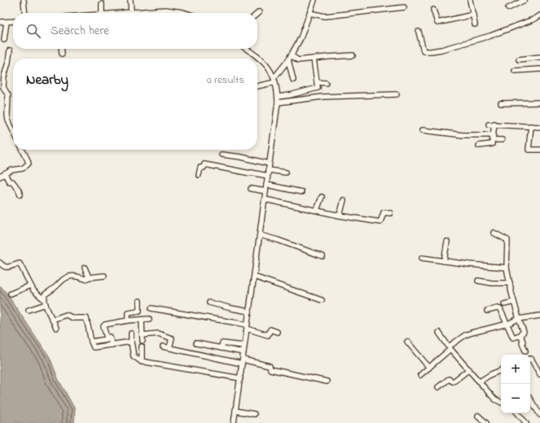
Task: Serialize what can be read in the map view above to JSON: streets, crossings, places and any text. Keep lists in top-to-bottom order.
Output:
{
  "page": {
    "search": "Search here",
    "heading": ["Nearby", "0 results"],
    "map_buttons": ["+", "−"]
  }
}
